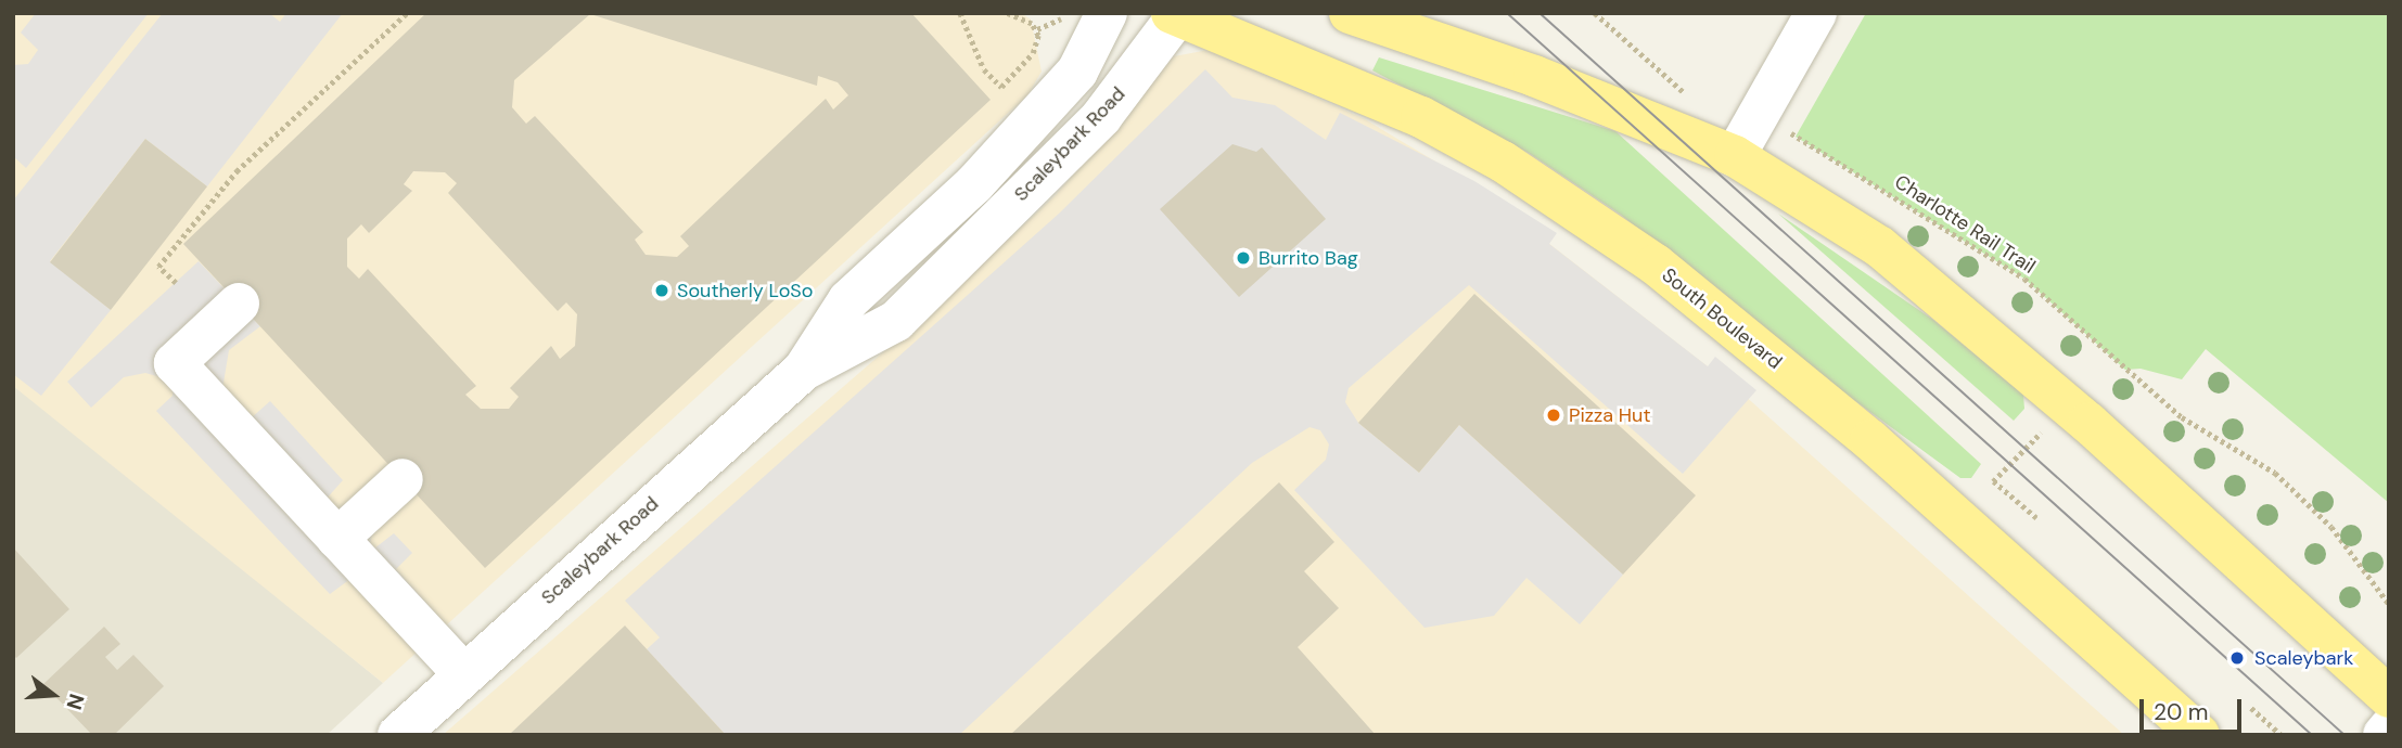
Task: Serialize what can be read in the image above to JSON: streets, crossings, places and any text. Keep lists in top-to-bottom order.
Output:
{
  "streets": {
    "main road": ["South Boulevard"],
    "street": ["Scaleybark Road"],
    "path": ["Charlotte Rail Trail"]
  },
  "crossings": [
    ["Scaleybark Road", "South Boulevard"]
  ],
  "places": [
    "Burrito Bag",
    "Southerly LoSo",
    "Pizza Hut",
    "Scaleybark"
  ],
  "scale_bar": "20 m",
  "north": "right"
}
